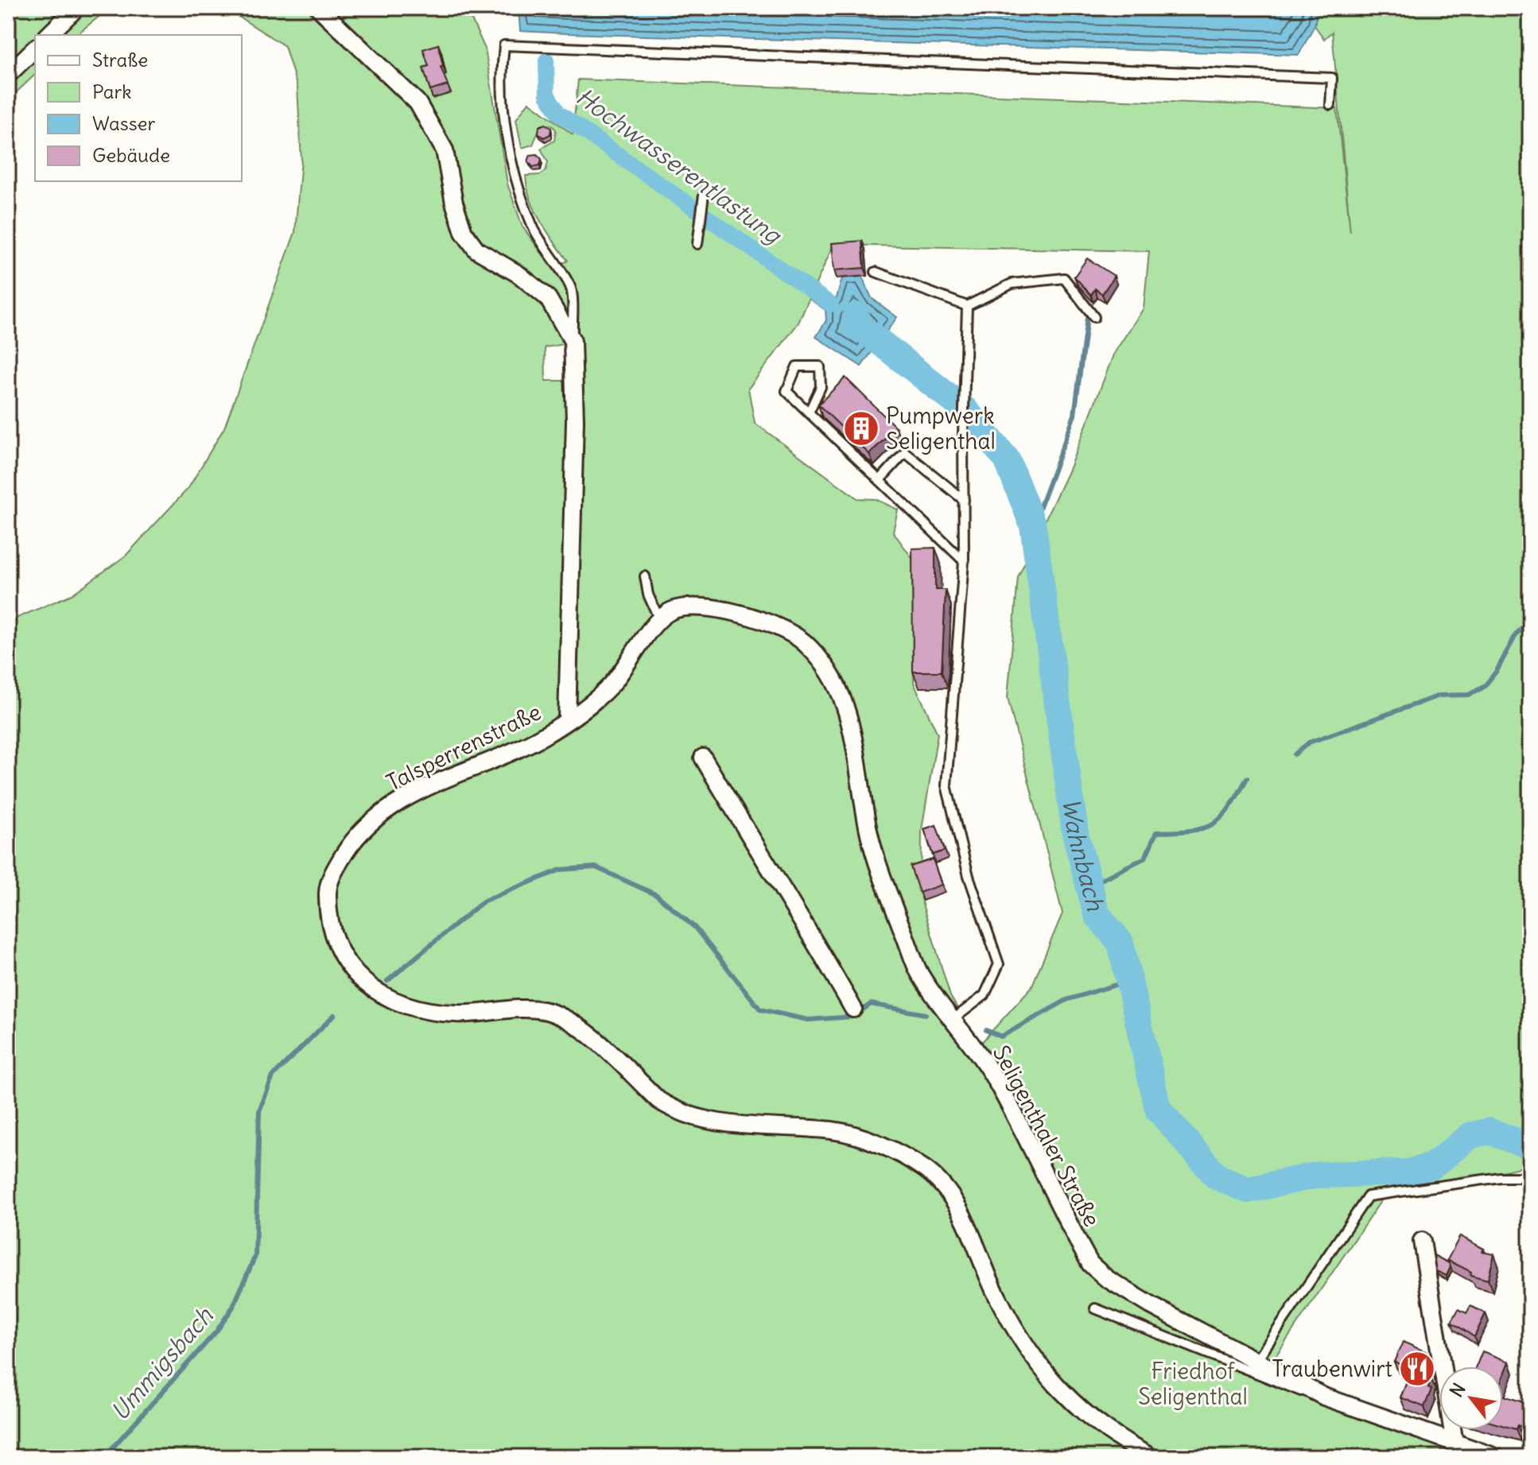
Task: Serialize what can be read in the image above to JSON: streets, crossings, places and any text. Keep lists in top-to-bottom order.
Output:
{
  "streets": {
    "street": ["Talsperrenstraße", "Seligenthaler Straße"]
  },
  "water": ["Hochwasserentlastung", "Wahnbach", "Ummigsbach"],
  "parks": ["Friedhof Seligenthal"],
  "places": {
    "building": ["Pumpwerk Seligenthal"],
    "restaurant": ["Traubenwirt"]
  },
  "legend": [
    "Straße",
    "Park",
    "Wasser",
    "Gebäude"
  ],
  "north": "top left"
}
